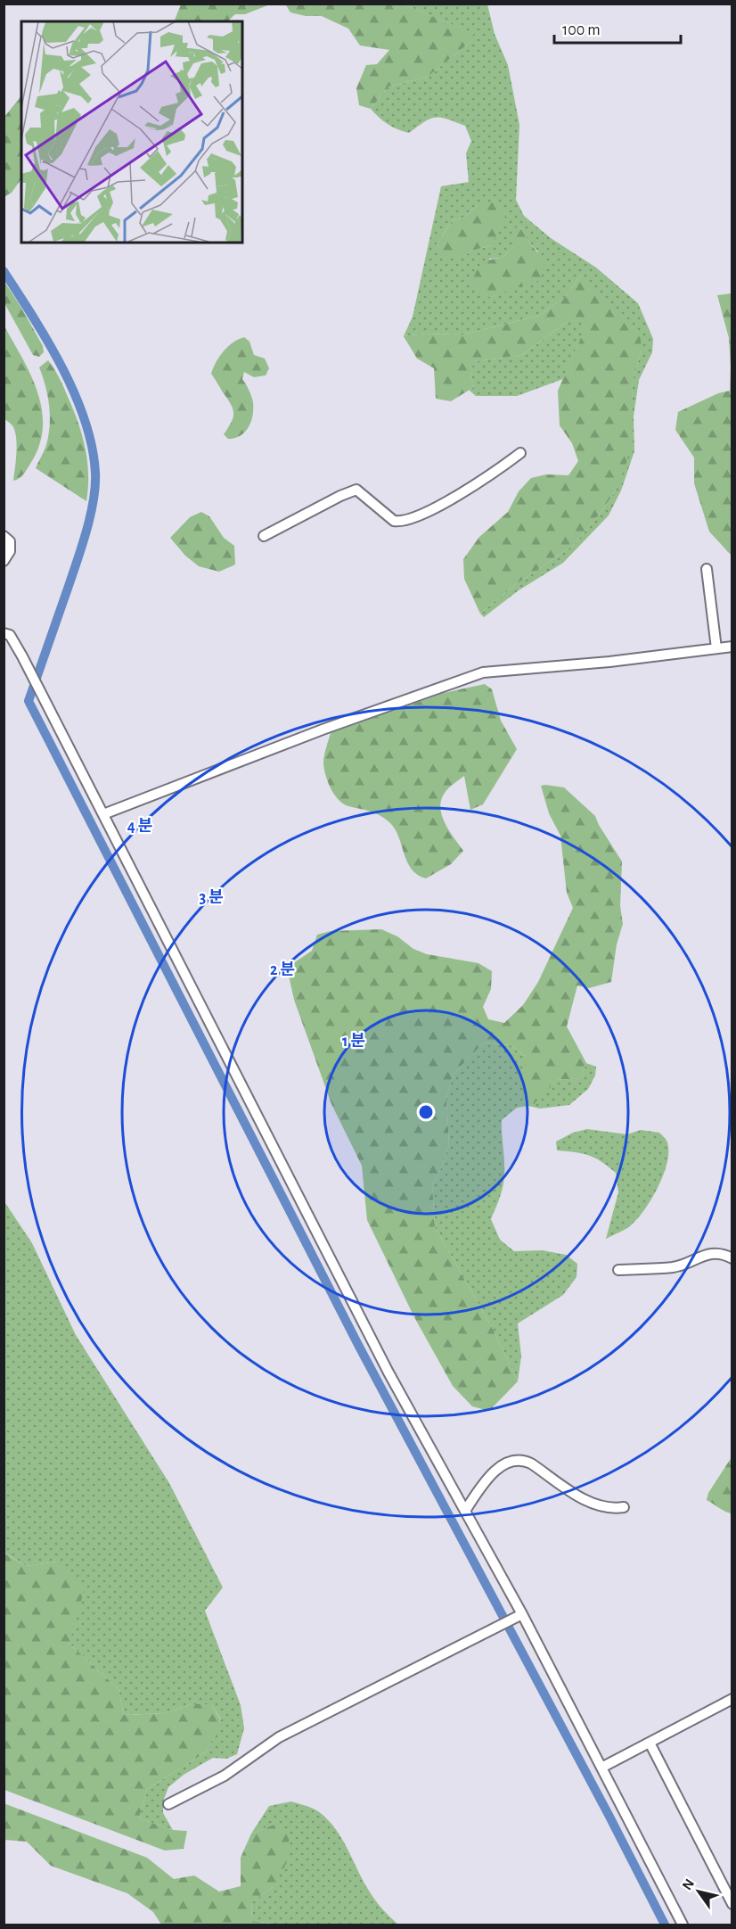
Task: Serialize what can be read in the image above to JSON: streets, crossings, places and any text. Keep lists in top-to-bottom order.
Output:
{
  "scale_bar": "100 m",
  "north": "top left",
  "rings": [
    "4 분",
    "3 분",
    "2 분",
    "1 분"
  ]
}
